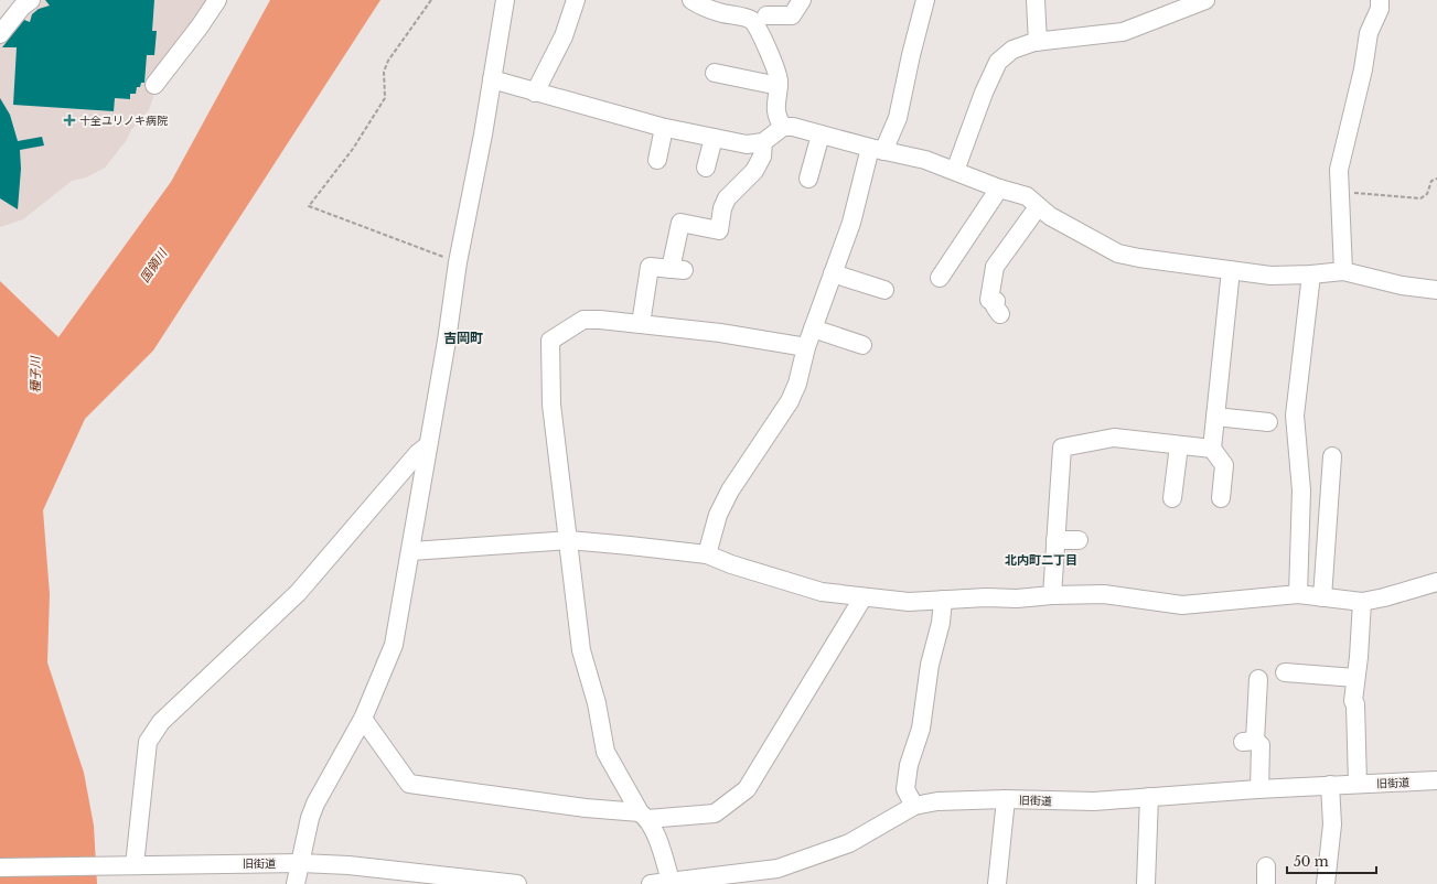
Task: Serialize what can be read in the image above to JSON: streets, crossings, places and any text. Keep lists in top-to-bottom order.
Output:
{
  "streets": {
    "street": ["旧街道"]
  },
  "districts": ["吉岡町", "北内町二丁目"],
  "water": ["国領川", "種子川"],
  "places": {
    "health": ["十全ユリノキ病院"]
  },
  "scale_bar": "50 m"
}
